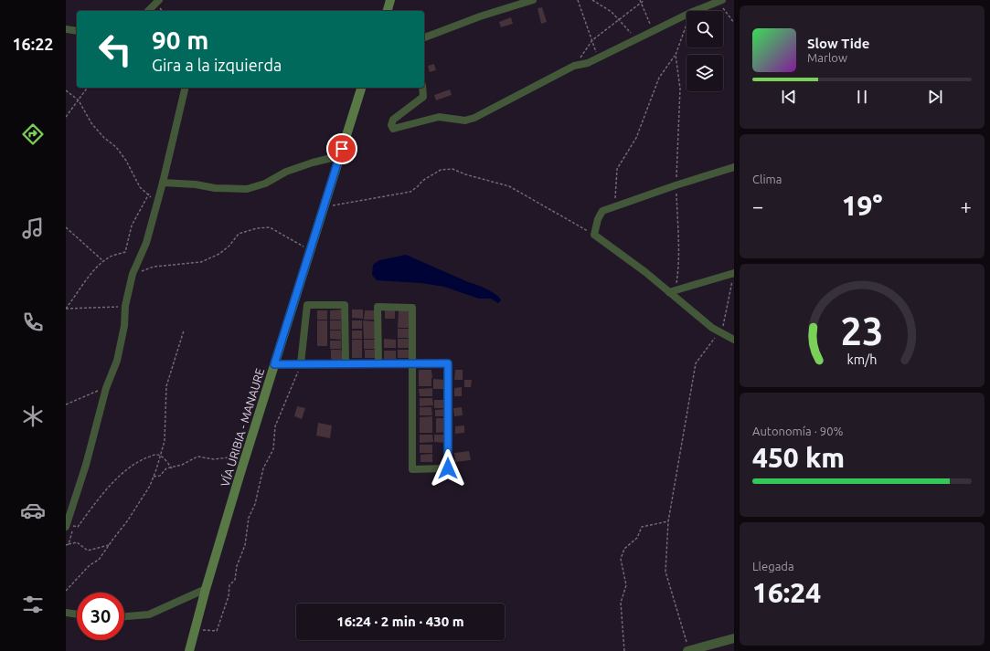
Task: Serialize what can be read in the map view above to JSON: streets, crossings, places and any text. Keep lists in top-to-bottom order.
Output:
{
  "streets": {
    "main road": ["VÍA URIBIA - MANAURE"]
  },
  "page": {
    "tabs": "16:22",
    "turn": ["90 m", "Gira a la izquierda"],
    "song": ["Slow Tide", "Marlow"],
    "tile": [
      "Clima",
      ["Autonomía · 90%", "450 km"],
      ["Llegada", "16:24"]
    ],
    "heat": ["−", "19°", "+"],
    "limit": "30",
    "trip": "16:24 · 2 min · 430 m",
    "gauge": ["23", "km/h"]
  }
}
